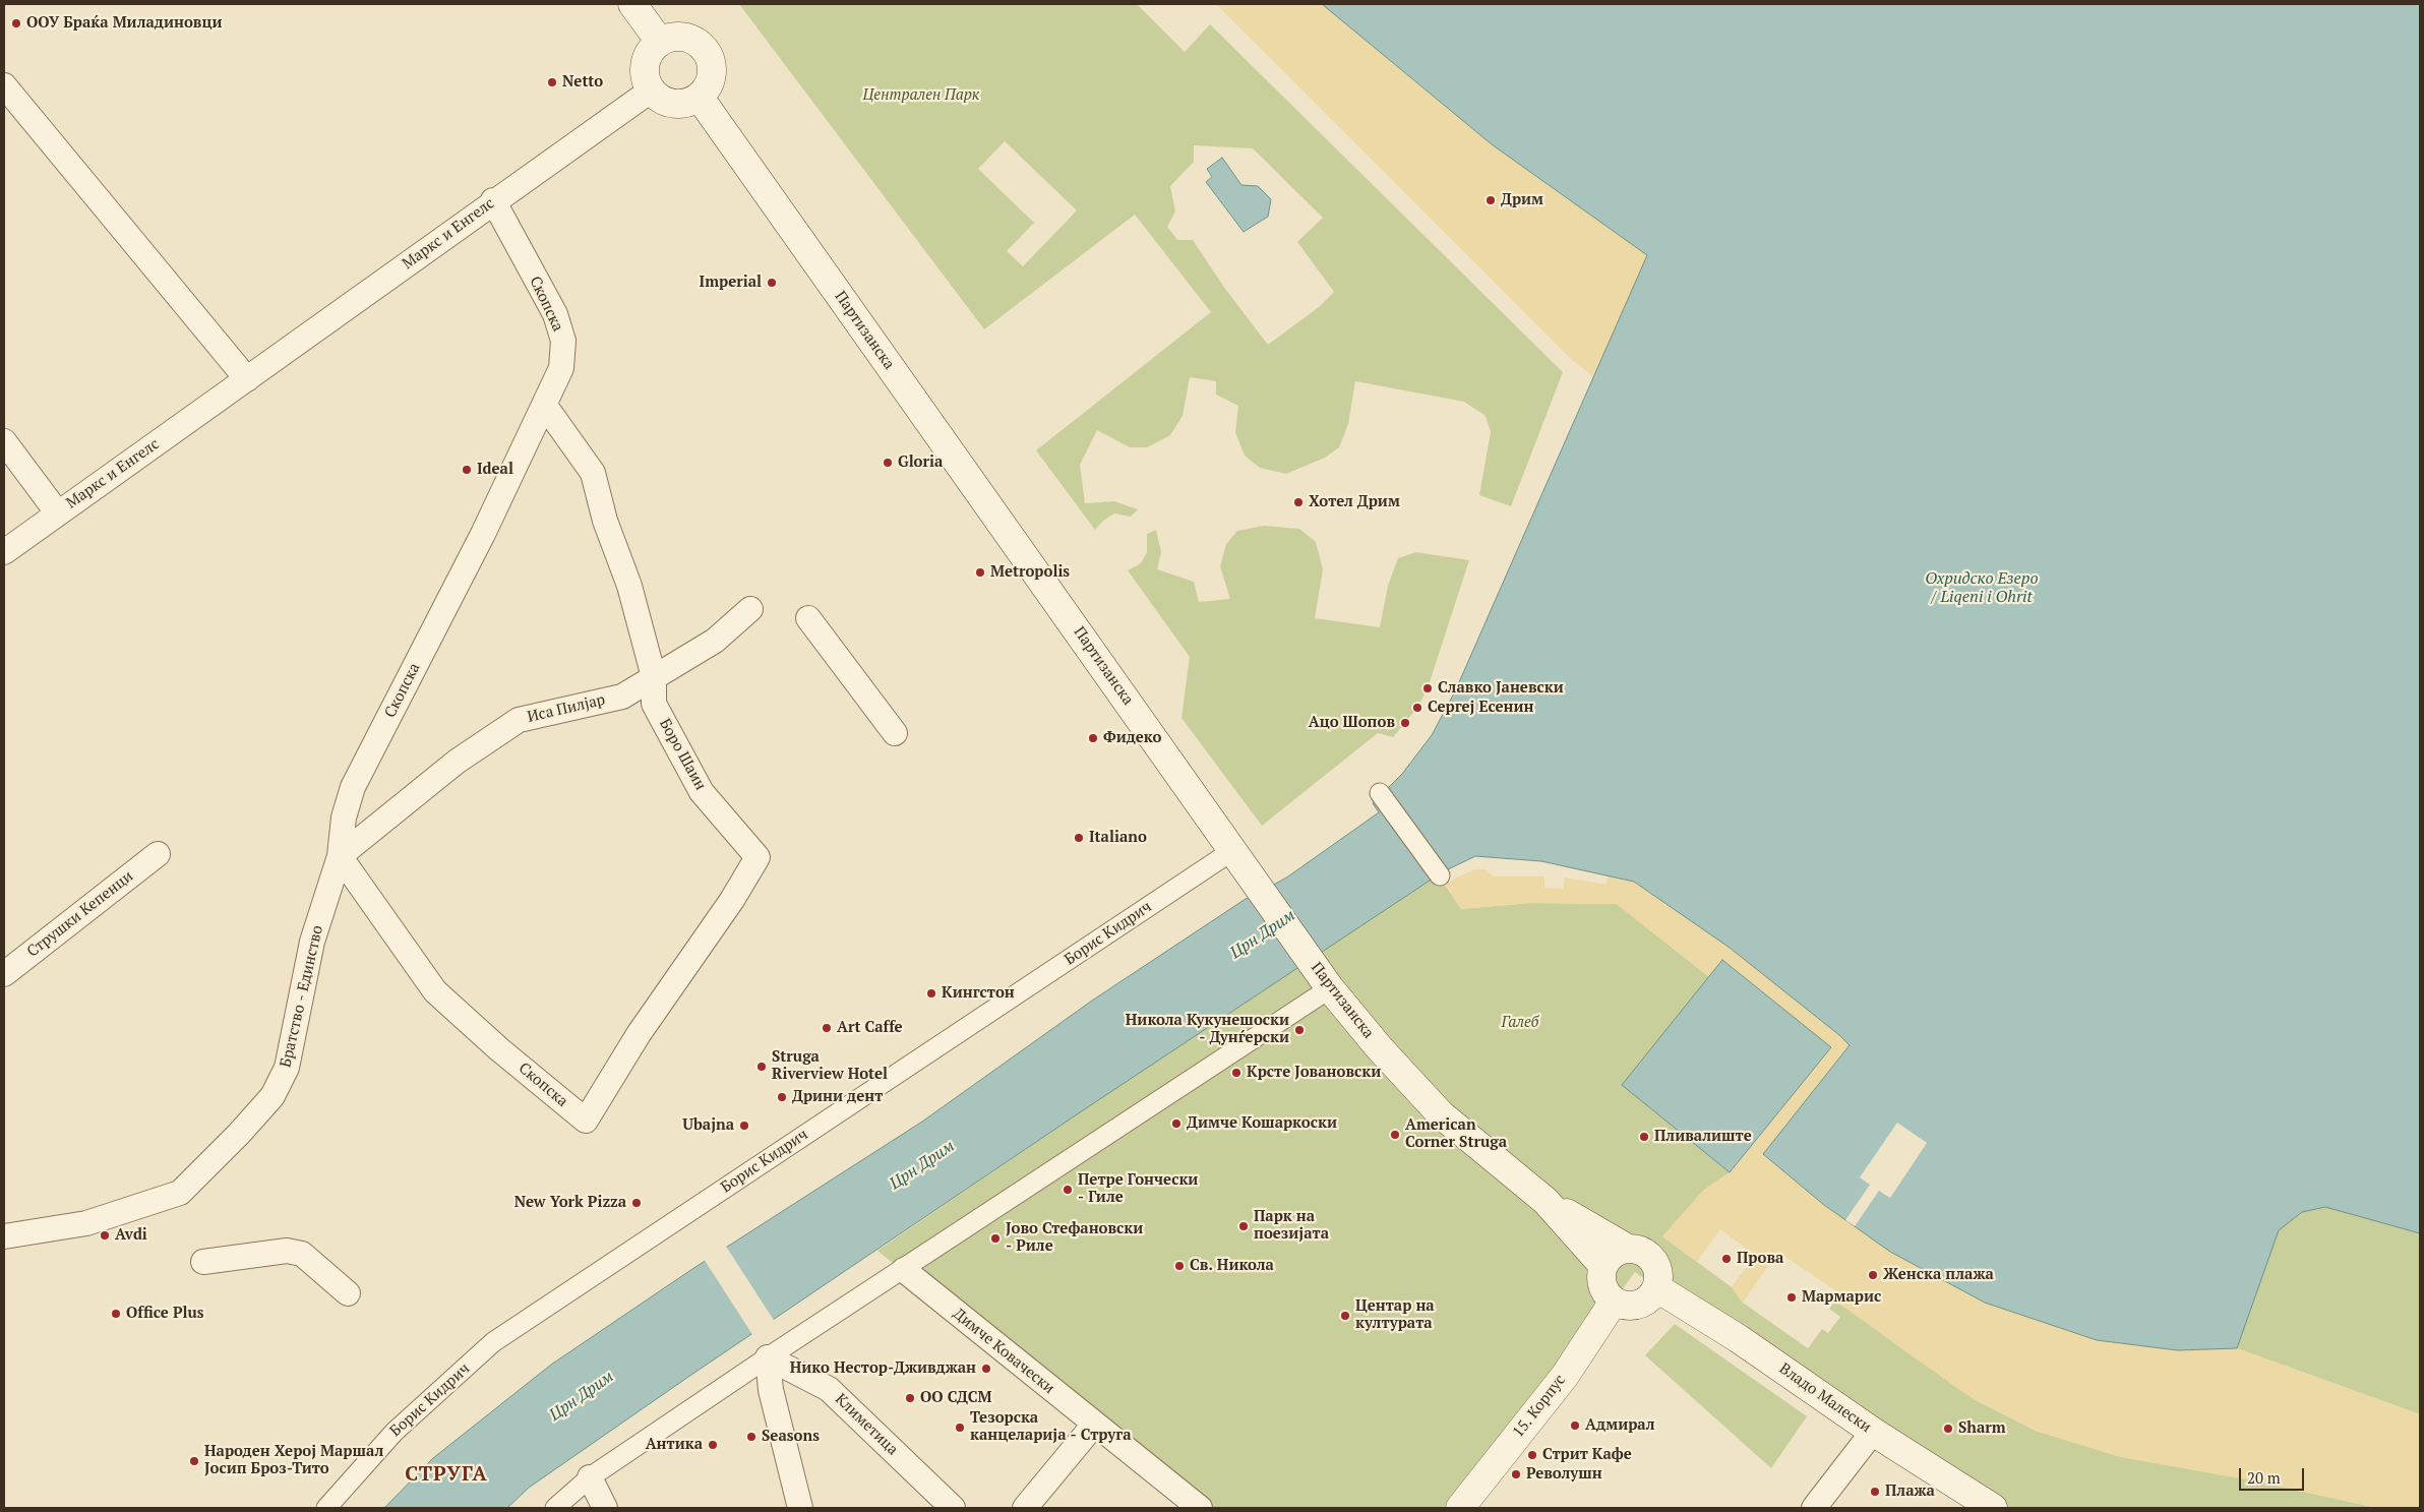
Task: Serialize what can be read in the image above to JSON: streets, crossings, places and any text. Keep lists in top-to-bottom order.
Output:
{
  "streets": {
    "main road": ["Партизанска", "Владо Малески", "15. Корпус"],
    "street": [
      "Маркс и Енгелс",
      "Скопска",
      "Иса Пилјар",
      "Боро Шаин",
      "Струшки Кепенци",
      "Борис Кидрич",
      "Братство - Единство",
      "Димче Ковачески",
      "Климетица"
    ]
  },
  "crossings": [
    ["Маркс и Енгелс", "Скопска"],
    ["Маркс и Енгелс", "Партизанска"],
    ["Скопска", "Иса Пилјар"],
    ["Скопска", "Боро Шаин"],
    ["Скопска", "Братство - Единство"],
    ["Партизанска", "Борис Кидрич"],
    ["Партизанска", "Владо Малески"],
    ["Партизанска", "15. Корпус"],
    ["Иса Пилјар", "Боро Шаин"],
    ["Иса Пилјар", "Братство - Единство"],
    ["Владо Малески", "15. Корпус"]
  ],
  "districts": ["СТРУГА"],
  "water": ["Охридско Езеро / Liqeni i Ohrit", "Црн Дрим"],
  "parks": ["Централен Парк", "Галеб"],
  "places": [
    "ООУ Браќа Миладиновци",
    "Netto",
    "Дрим",
    "Imperial",
    "Gloria",
    "Ideal",
    "Хотел Дрим",
    "Metropolis",
    "Славко Јаневски",
    "Сергеј Есенин",
    "Ацо Шопов",
    "Фидеко",
    "Italiano",
    "Кингстон",
    "Art Caffe",
    "Никола Кукунешоски - Дунѓерски",
    "Struga Riverview Hotel",
    "Крсте Јовановски",
    "Дрини дент",
    "Димче Кошаркоски",
    "Ubajna",
    "American Corner Struga",
    "Пливалиште",
    "Петре Гончески - Гиле",
    "New York Pizza",
    "Парк на поезијата",
    "Avdi",
    "Јово Стефановски - Риле",
    "Прова",
    "Св. Никола",
    "Женска плажа",
    "Мармарис",
    "Office Plus",
    "Центар на културата",
    "Нико Нестор-Дживджан",
    "ОО СДСМ",
    "Адмирал",
    "Тезорска канцеларија - Струга",
    "Sharm",
    "Seasons",
    "Aнтика",
    "Стрит Кафе",
    "Народен Херој Маршал Јосип Броз-Тито",
    "Револушн",
    "Плажа"
  ],
  "scale_bar": "20 m"
}
